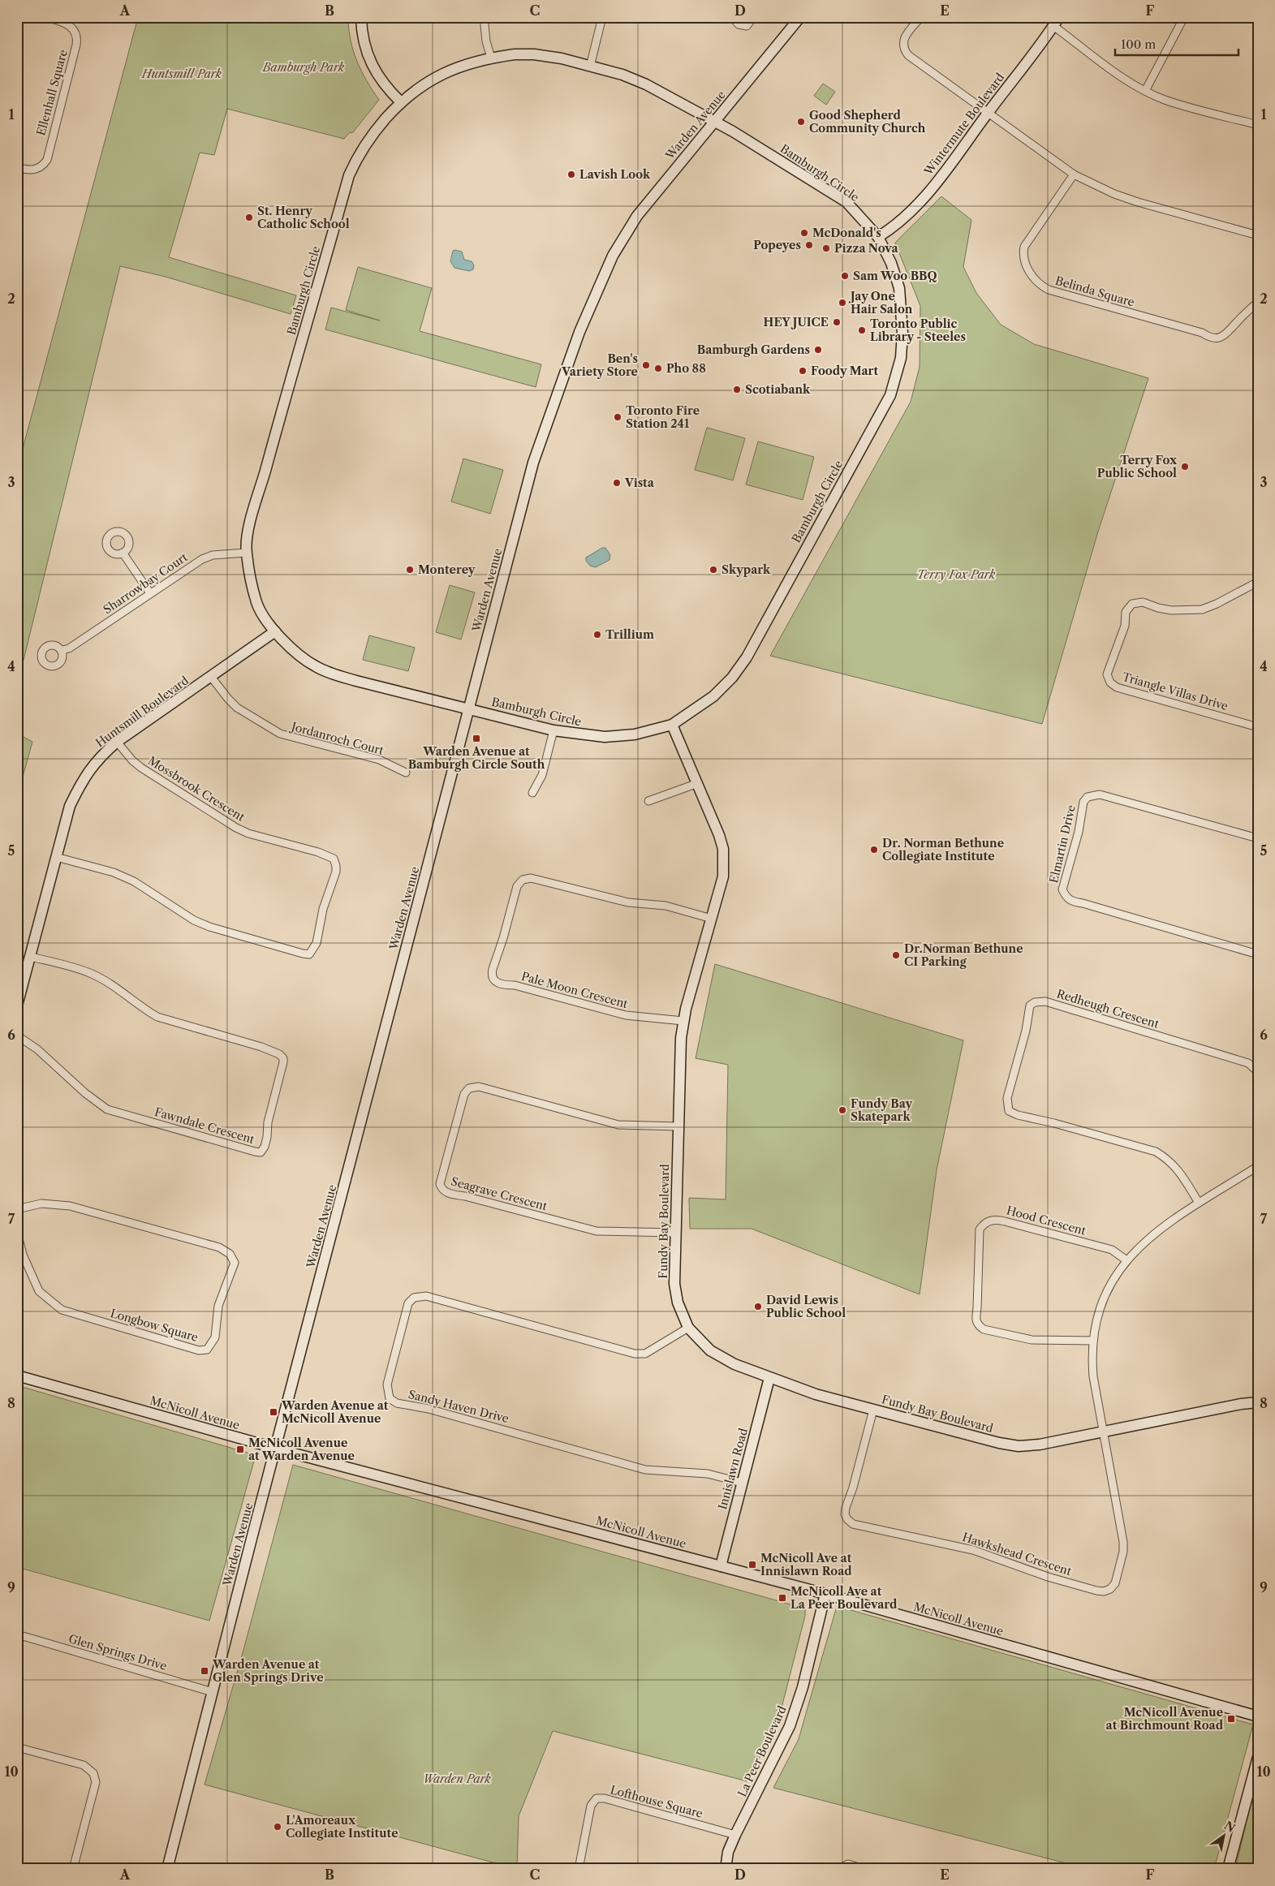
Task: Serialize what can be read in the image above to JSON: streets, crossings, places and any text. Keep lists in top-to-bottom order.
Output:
{
  "streets": {
    "street": [
      "Ellenhall Square",
      "Wintermute Boulevard",
      "Warden Avenue",
      "Bamburgh Circle",
      "Belinda Square",
      "Sharrowbay Court",
      "Triangle Villas Drive",
      "Huntsmill Boulevard",
      "Jordanroch Court",
      "Mossbrook Crescent",
      "Elmartin Drive",
      "Pale Moon Crescent",
      "Redheugh Crescent",
      "Fawndale Crescent",
      "Seagrave Crescent",
      "Hood Crescent",
      "Fundy Bay Boulevard",
      "Longbow Square",
      "Sandy Haven Drive",
      "McNicoll Avenue",
      "Innislawn Road",
      "Hawkshead Crescent",
      "Glen Springs Drive",
      "La Peer Boulevard",
      "Lofthouse Square"
    ]
  },
  "crossings": [
    ["Wintermute Boulevard", "Bamburgh Circle"],
    ["Warden Avenue", "Bamburgh Circle"],
    ["Warden Avenue", "McNicoll Avenue"],
    ["Warden Avenue", "Glen Springs Drive"],
    ["Bamburgh Circle", "Sharrowbay Court"],
    ["Bamburgh Circle", "Huntsmill Boulevard"],
    ["Bamburgh Circle", "Fundy Bay Boulevard"],
    ["Huntsmill Boulevard", "Jordanroch Court"],
    ["Huntsmill Boulevard", "Mossbrook Crescent"],
    ["Huntsmill Boulevard", "Fawndale Crescent"],
    ["Pale Moon Crescent", "Fundy Bay Boulevard"],
    ["Seagrave Crescent", "Fundy Bay Boulevard"],
    ["Fundy Bay Boulevard", "Sandy Haven Drive"],
    ["Fundy Bay Boulevard", "Innislawn Road"],
    ["Fundy Bay Boulevard", "Hawkshead Crescent"],
    ["Sandy Haven Drive", "Innislawn Road"],
    ["McNicoll Avenue", "Innislawn Road"],
    ["McNicoll Avenue", "La Peer Boulevard"],
    ["La Peer Boulevard", "Lofthouse Square"]
  ],
  "parks": [
    "Bamburgh Park",
    "Huntsmill Park",
    "Terry Fox Park",
    "Warden Park"
  ],
  "places": {
    "other": [
      "Good Shepherd Community Church",
      "Lavish Look",
      "St. Henry Catholic School",
      "McDonald's",
      "Popeyes",
      "Pizza Nova",
      "Sam Woo BBQ",
      "Jay One Hair Salon",
      "HEY JUICE",
      "Toronto Public Library - Steeles",
      "Bamburgh Gardens",
      "Ben's Variety Store",
      "Pho 88",
      "Foody Mart",
      "Scotiabank",
      "Toronto Fire Station 241",
      "Terry Fox Public School",
      "Vista",
      "Monterey",
      "Skypark",
      "Trillium",
      "Dr. Norman Bethune Collegiate Institute",
      "Dr.Norman Bethune CI Parking",
      "Fundy Bay Skatepark",
      "David Lewis Public School",
      "L'Amoreaux Collegiate Institute"
    ],
    "transit": [
      "Warden Avenue at Bamburgh Circle South",
      "Warden Avenue at McNicoll Avenue",
      "McNicoll Avenue at Warden Avenue",
      "McNicoll Ave at Innislawn Road",
      "McNicoll Ave at La Peer Boulevard",
      "Warden Avenue at Glen Springs Drive",
      "McNicoll Avenue at Birchmount Road"
    ]
  },
  "scale_bar": "100 m",
  "north": "top right",
  "grid": {
    "columns": [
      "A",
      "B",
      "C",
      "D",
      "E",
      "F"
    ],
    "rows": [
      "1",
      "2",
      "3",
      "4",
      "5",
      "6",
      "7",
      "8",
      "9",
      "10"
    ]
  }
}
